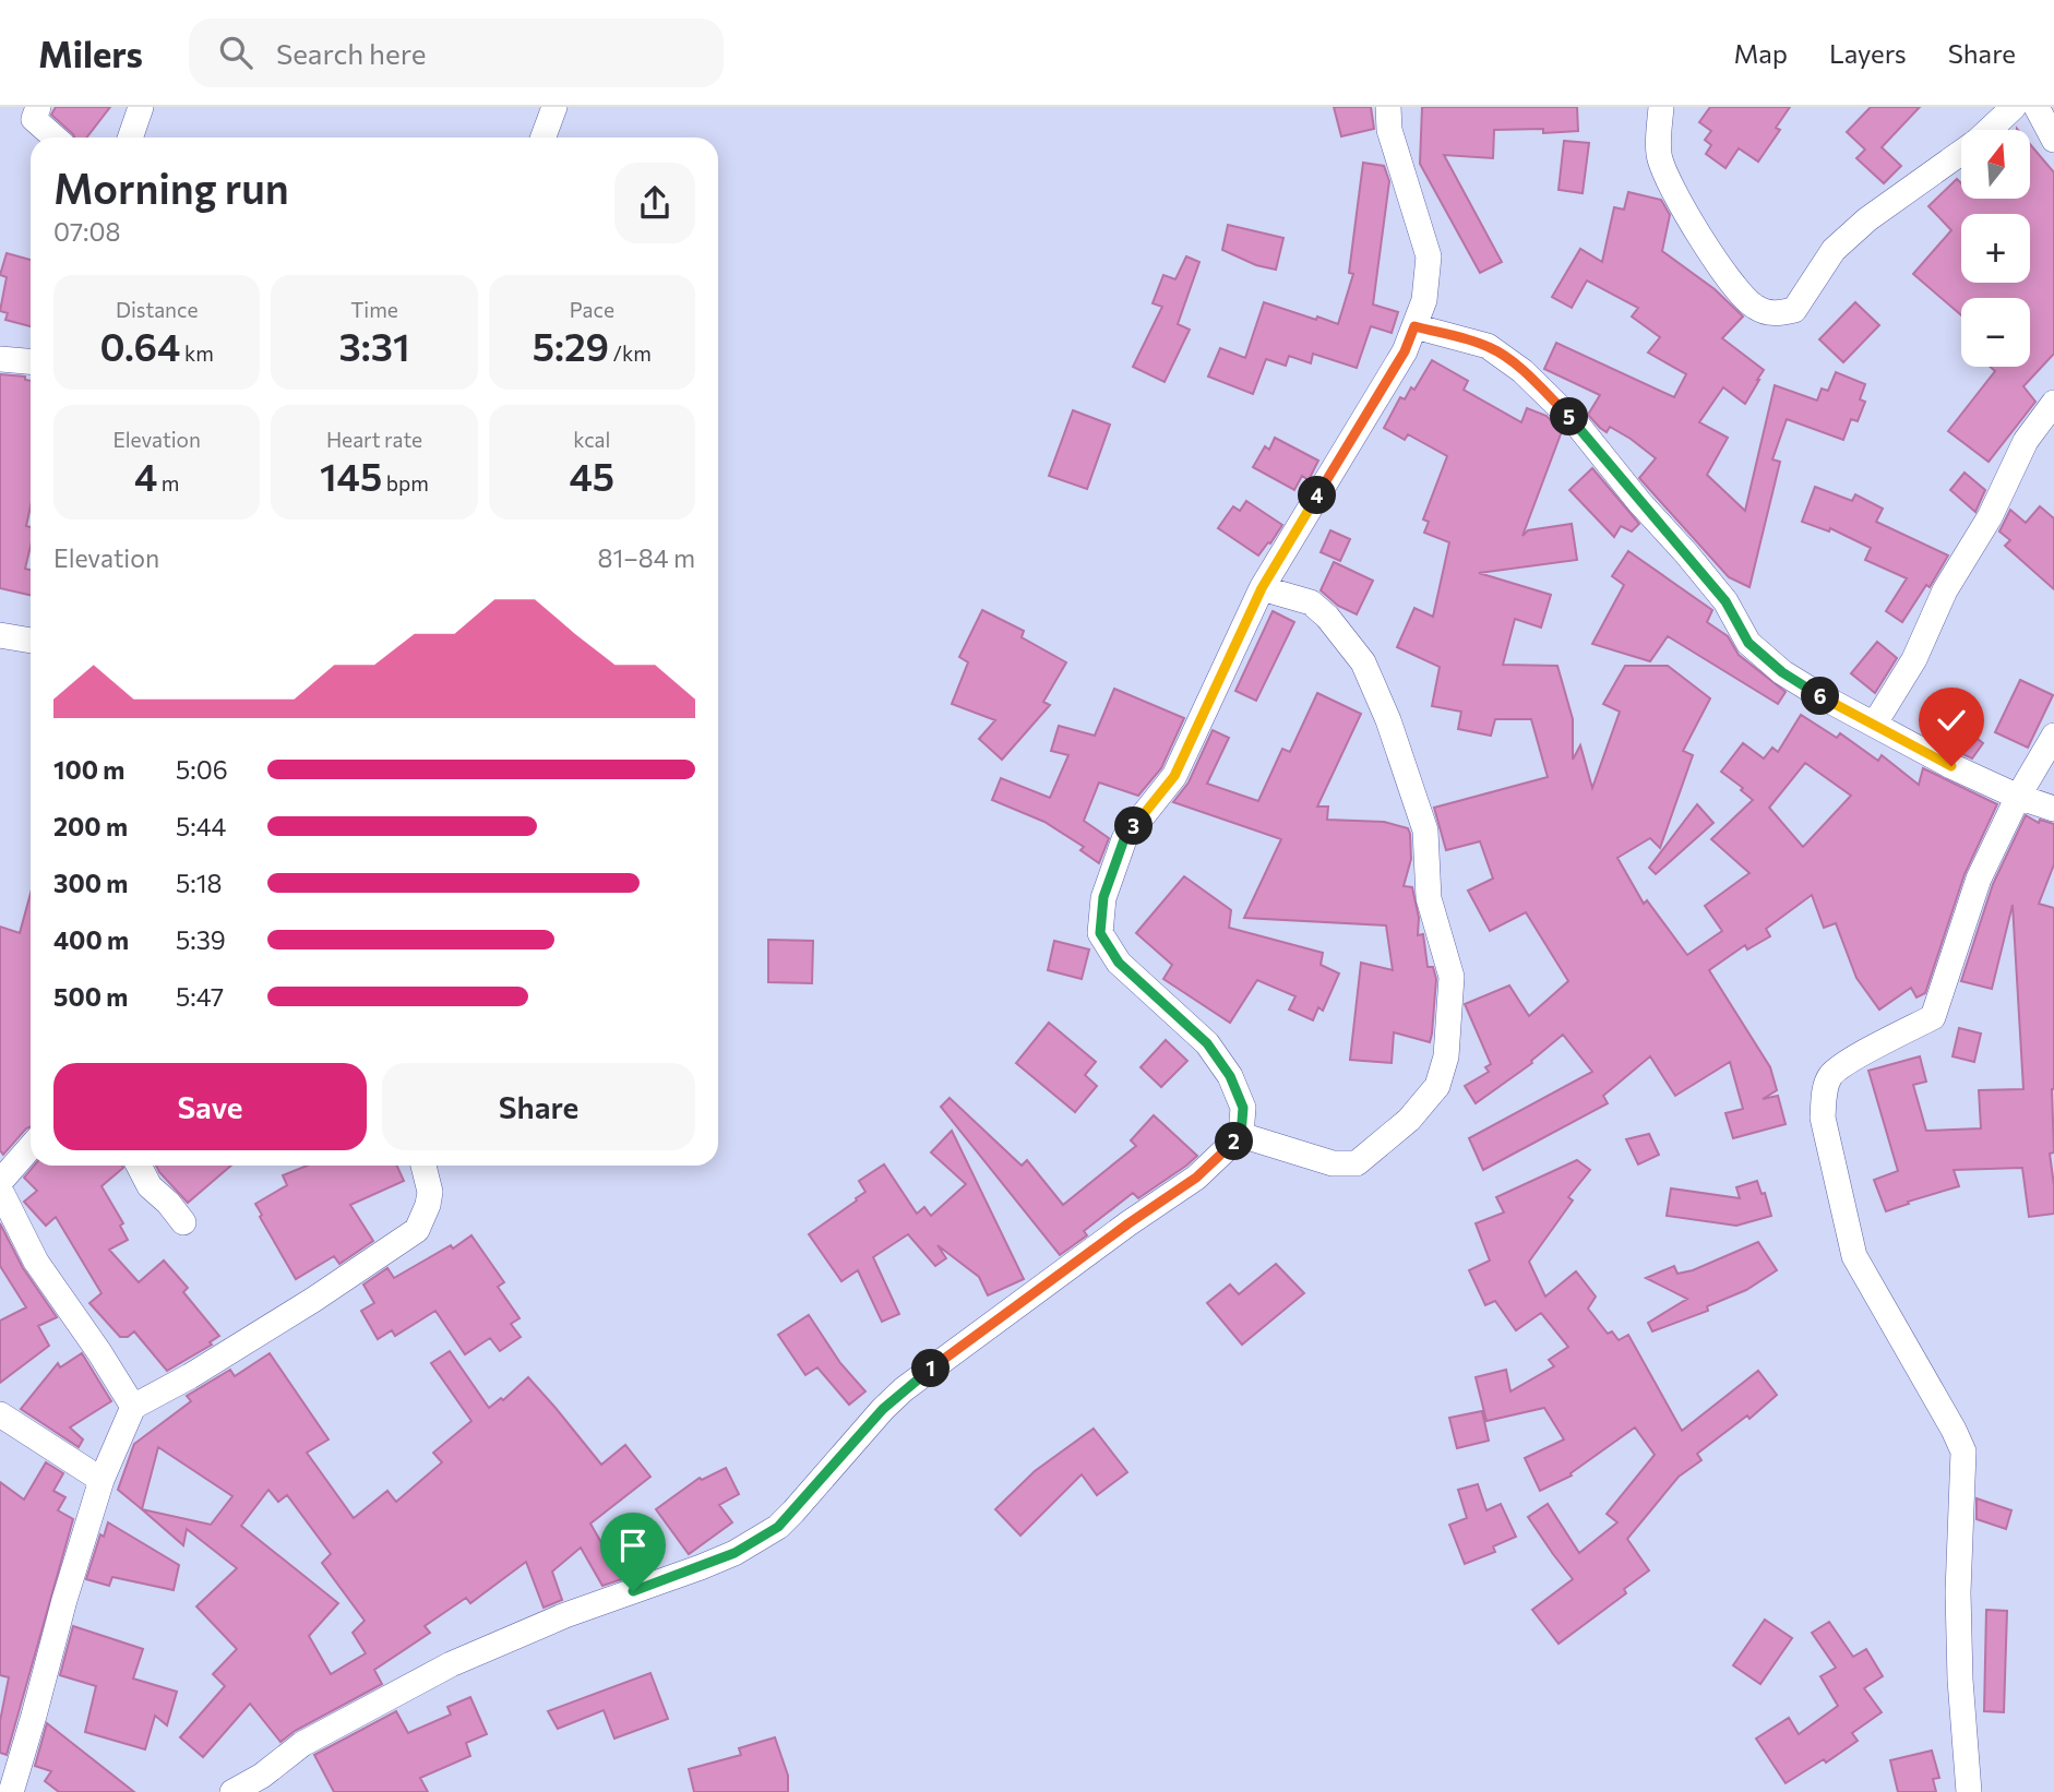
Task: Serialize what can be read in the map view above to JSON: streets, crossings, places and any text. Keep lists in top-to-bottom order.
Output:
{
  "north": "top",
  "page": {
    "header": "Milers",
    "search": "Search here",
    "nav": ["Map", "Layers", "Share"],
    "map_buttons": ["+", "−"],
    "heading": ["Morning run", "07:08"],
    "stats": [
      ["Distance", "0.64 km"],
      ["Time", "3:31"],
      ["Pace", "5:29 /km"],
      ["Elevation", "4 m"],
      ["Heart rate", "145 bpm"],
      ["kcal", "45"]
    ],
    "pins": [
      "5",
      "4",
      "6",
      "3",
      "2",
      "1"
    ],
    "chart": ["Elevation", "81–84 m"],
    "list": [
      {
        "name": "100 m",
        "note": "5:06"
      },
      {
        "name": "200 m",
        "note": "5:44"
      },
      {
        "name": "300 m",
        "note": "5:18"
      },
      {
        "name": "400 m",
        "note": "5:39"
      },
      {
        "name": "500 m",
        "note": "5:47"
      }
    ],
    "buttons": ["Save", "Share"]
  }
}
